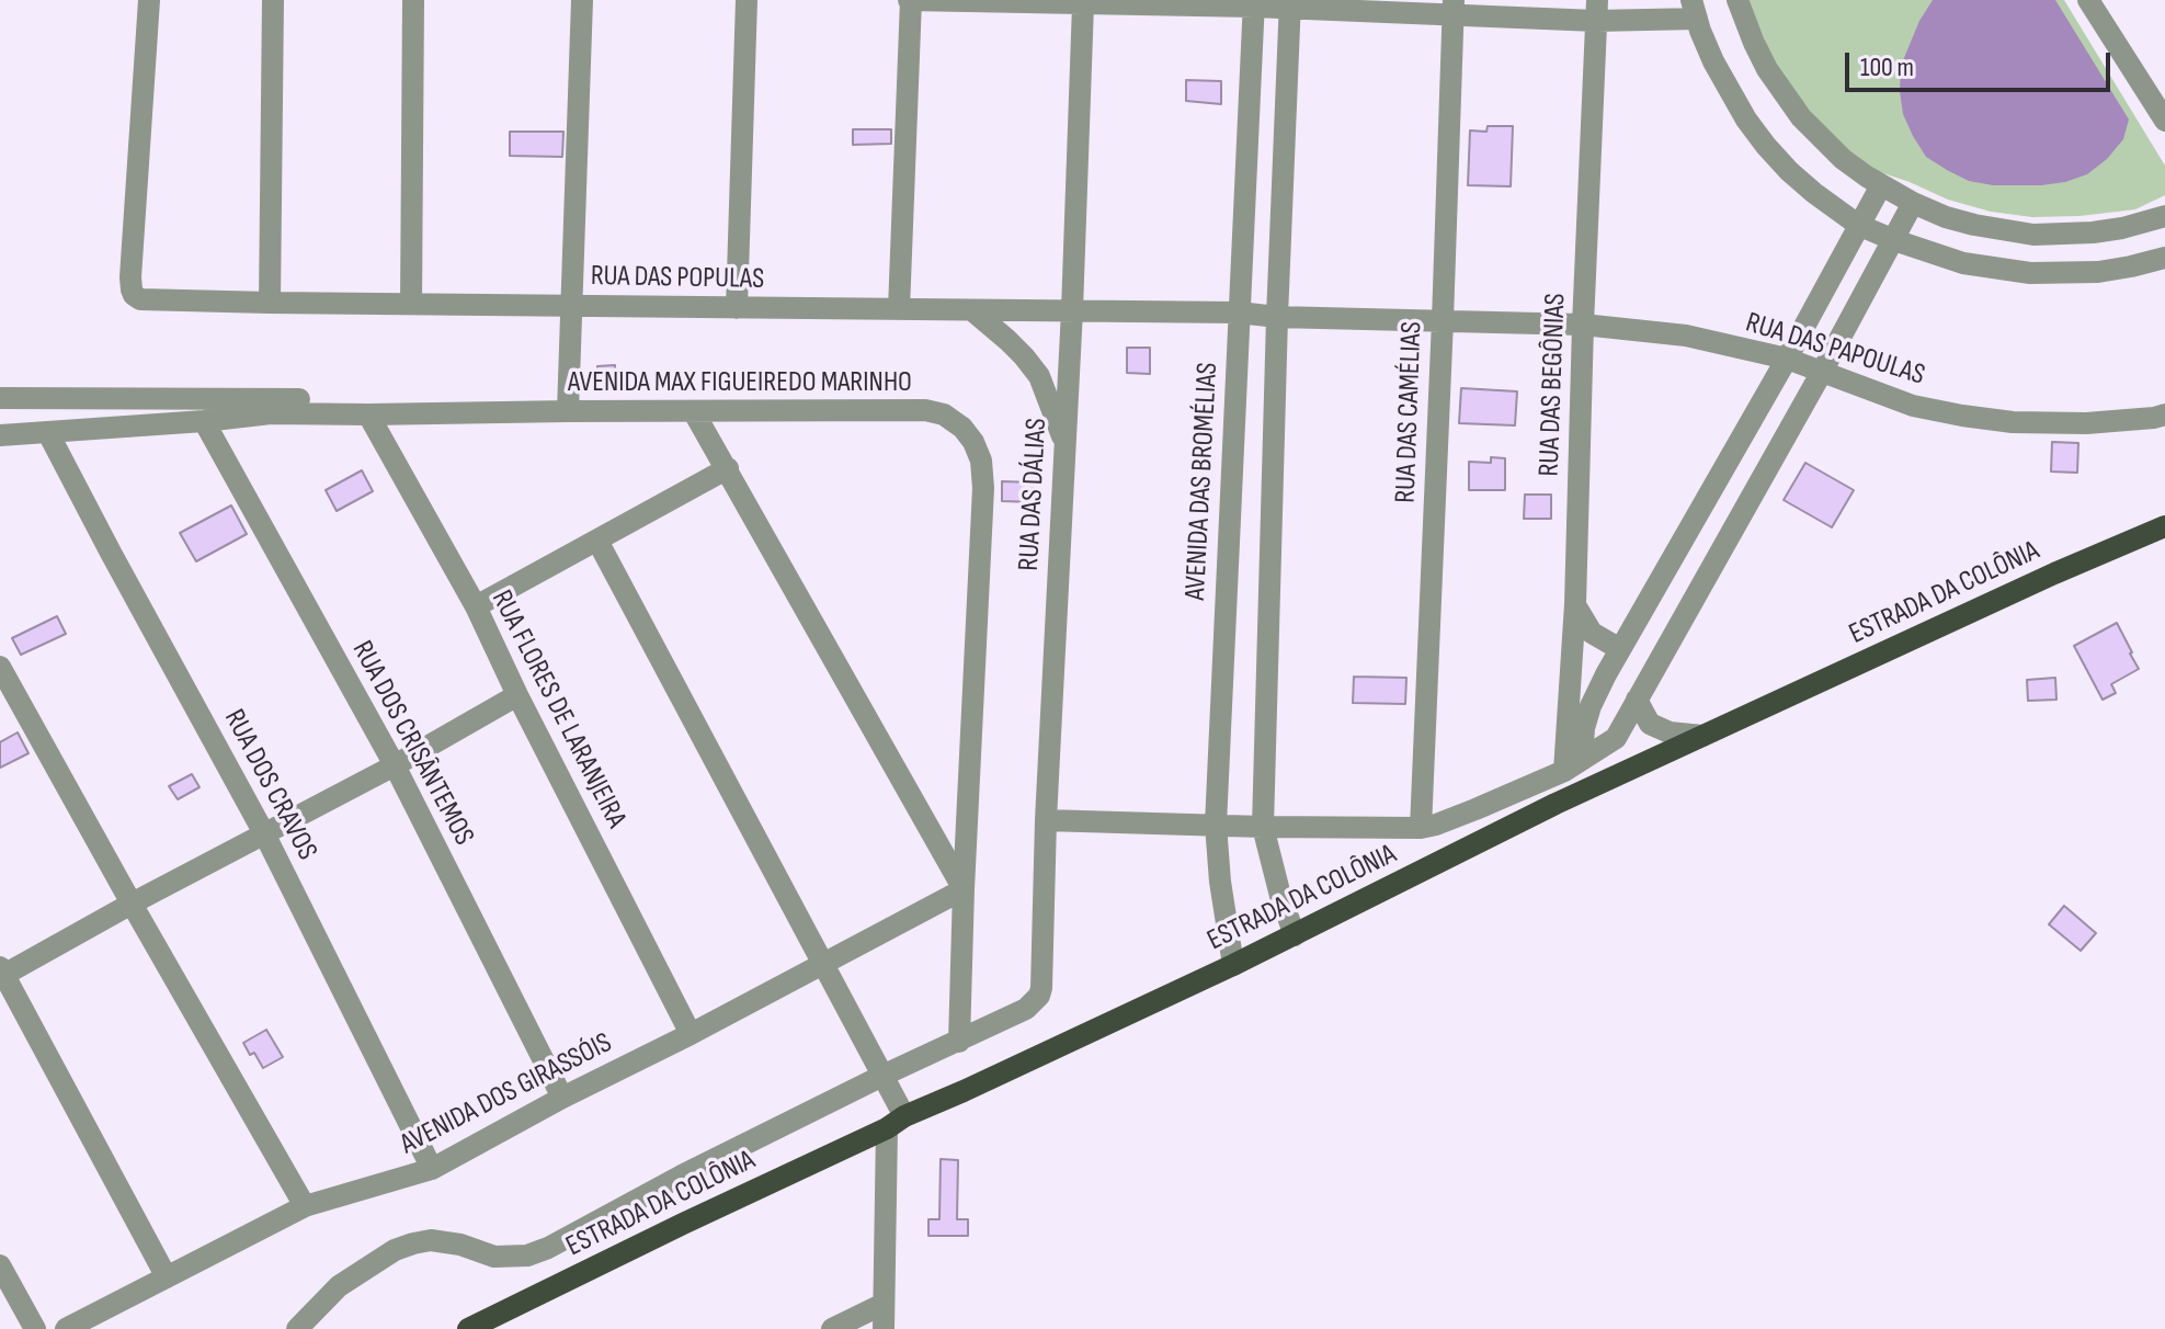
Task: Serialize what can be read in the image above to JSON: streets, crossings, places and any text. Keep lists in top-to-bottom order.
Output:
{
  "streets": {
    "main road": ["ESTRADA DA COLÔNIA"],
    "street": [
      "RUA DAS POPULAS",
      "RUA DAS PAPOULAS",
      "AVENIDA MAX FIGUEIREDO MARINHO",
      "RUA DAS BEGÔNIAS",
      "RUA DAS CAMÉLIAS",
      "AVENIDA DAS BROMÉLIAS",
      "RUA DAS DÁLIAS",
      "RUA FLORES DE LARANJEIRA",
      "RUA DOS CRISÂNTEMOS",
      "RUA DOS CRAVOS",
      "AVENIDA DOS GIRASSÓIS"
    ]
  },
  "crossings": [
    ["RUA DAS POPULAS", "RUA DAS PAPOULAS"],
    ["RUA DAS POPULAS", "AVENIDA DAS BROMÉLIAS"],
    ["RUA DAS POPULAS", "RUA DAS DÁLIAS"],
    ["RUA DAS PAPOULAS", "RUA DAS BEGÔNIAS"],
    ["RUA DAS PAPOULAS", "RUA DAS CAMÉLIAS"],
    ["AVENIDA MAX FIGUEIREDO MARINHO", "RUA DAS DÁLIAS"],
    ["AVENIDA MAX FIGUEIREDO MARINHO", "RUA FLORES DE LARANJEIRA"],
    ["AVENIDA MAX FIGUEIREDO MARINHO", "RUA DOS CRISÂNTEMOS"],
    ["AVENIDA MAX FIGUEIREDO MARINHO", "RUA DOS CRAVOS"],
    ["AVENIDA MAX FIGUEIREDO MARINHO", "AVENIDA DOS GIRASSÓIS"],
    ["AVENIDA DAS BROMÉLIAS", "ESTRADA DA COLÔNIA"],
    ["RUA FLORES DE LARANJEIRA", "AVENIDA DOS GIRASSÓIS"],
    ["RUA DOS CRISÂNTEMOS", "AVENIDA DOS GIRASSÓIS"],
    ["RUA DOS CRAVOS", "AVENIDA DOS GIRASSÓIS"]
  ],
  "scale_bar": "100 m"
}
